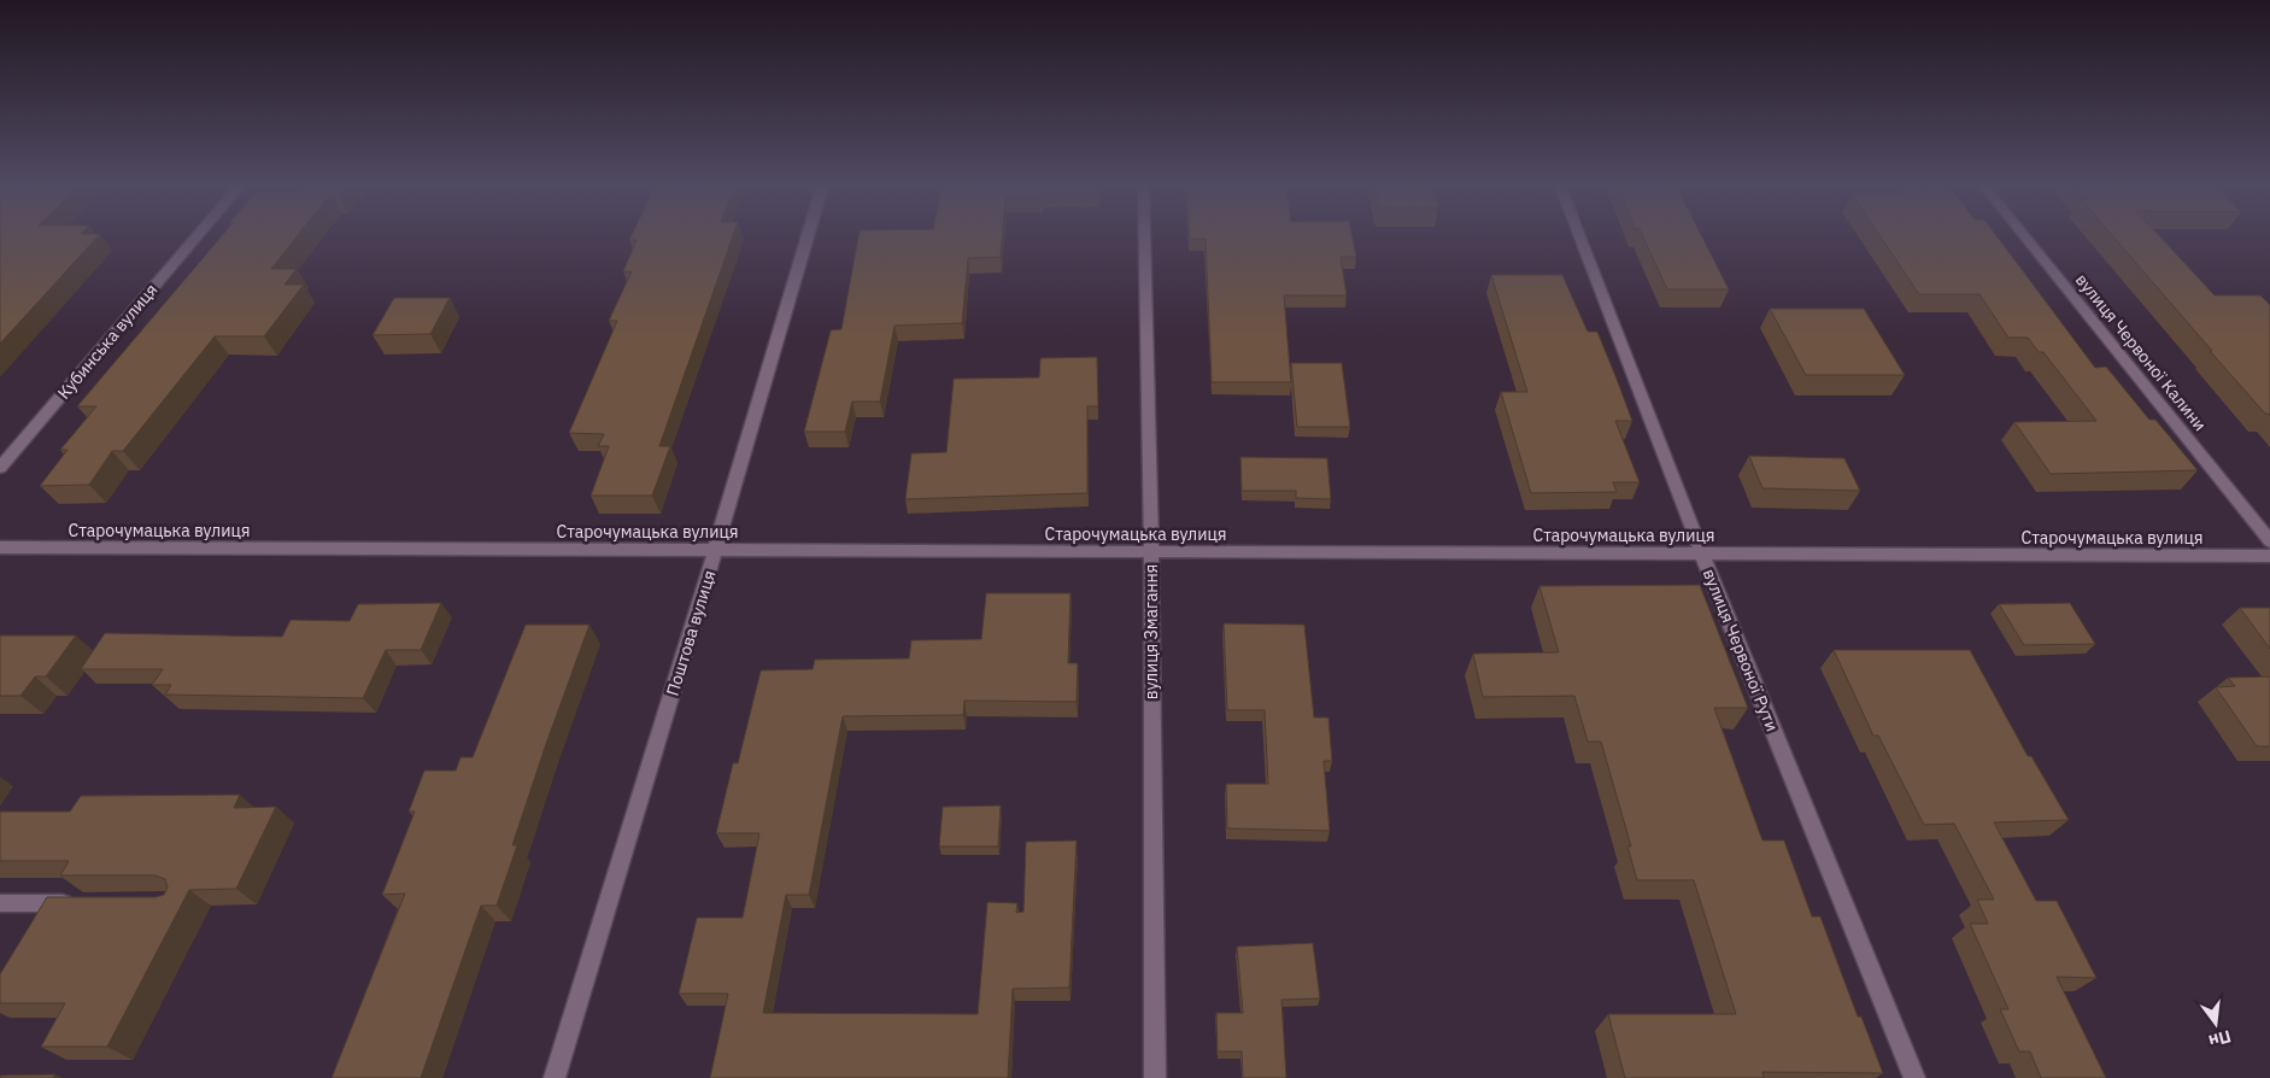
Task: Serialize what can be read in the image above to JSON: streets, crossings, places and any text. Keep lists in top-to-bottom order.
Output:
{
  "streets": {
    "street": [
      "Кубинська вулиця",
      "вулиця Червоної Калини",
      "Старочумацька вулиця",
      "вулиця Змагання",
      "Поштова вулиця",
      "вулиця Червоної Рути"
    ]
  },
  "crossings": [
    ["Старочумацька вулиця", "вулиця Змагання"],
    ["Старочумацька вулиця", "Поштова вулиця"],
    ["Старочумацька вулиця", "вулиця Червоної Рути"]
  ],
  "north": "bottom"
}
